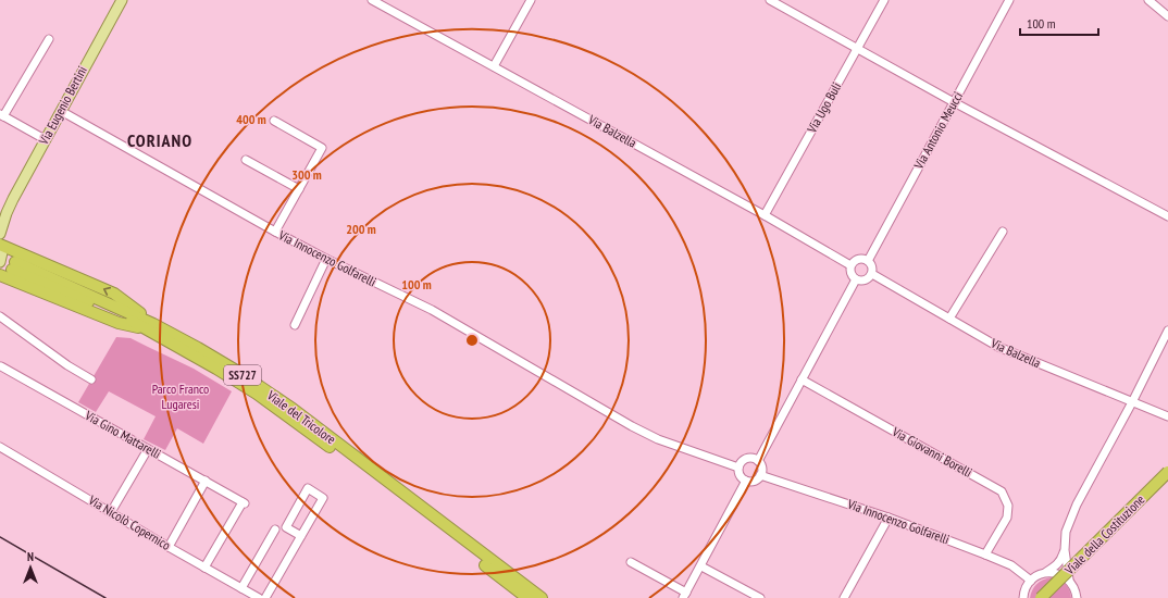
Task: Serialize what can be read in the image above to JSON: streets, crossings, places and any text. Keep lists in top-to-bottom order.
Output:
{
  "streets": {
    "highway": ["SS727", "Viale del Tricolore", "Viale della Costituzione"],
    "main road": ["Via Eugenio Bertini"],
    "street": [
      "Via Ugo Buli",
      "Via Antonio Meucci",
      "Via Balzella",
      "Via Innocenzo Golfarelli",
      "Via Gino Mattarelli",
      "Via Giovanni Borelli",
      "Via Nicolò Copernico"
    ]
  },
  "crossings": [
    ["Via Eugenio Bertini", "Via Innocenzo Golfarelli"],
    ["Via Ugo Buli", "Via Balzella"],
    ["Via Antonio Meucci", "Via Balzella"],
    ["Via Innocenzo Golfarelli", "Via Giovanni Borelli"],
    ["Via Gino Mattarelli", "Via Nicolò Copernico"]
  ],
  "districts": ["CORIANO"],
  "parks": ["Parco Franco Lugaresi"],
  "scale_bar": "100 m",
  "north": "top",
  "rings": [
    "400 m",
    "300 m",
    "200 m",
    "100 m"
  ]
}
